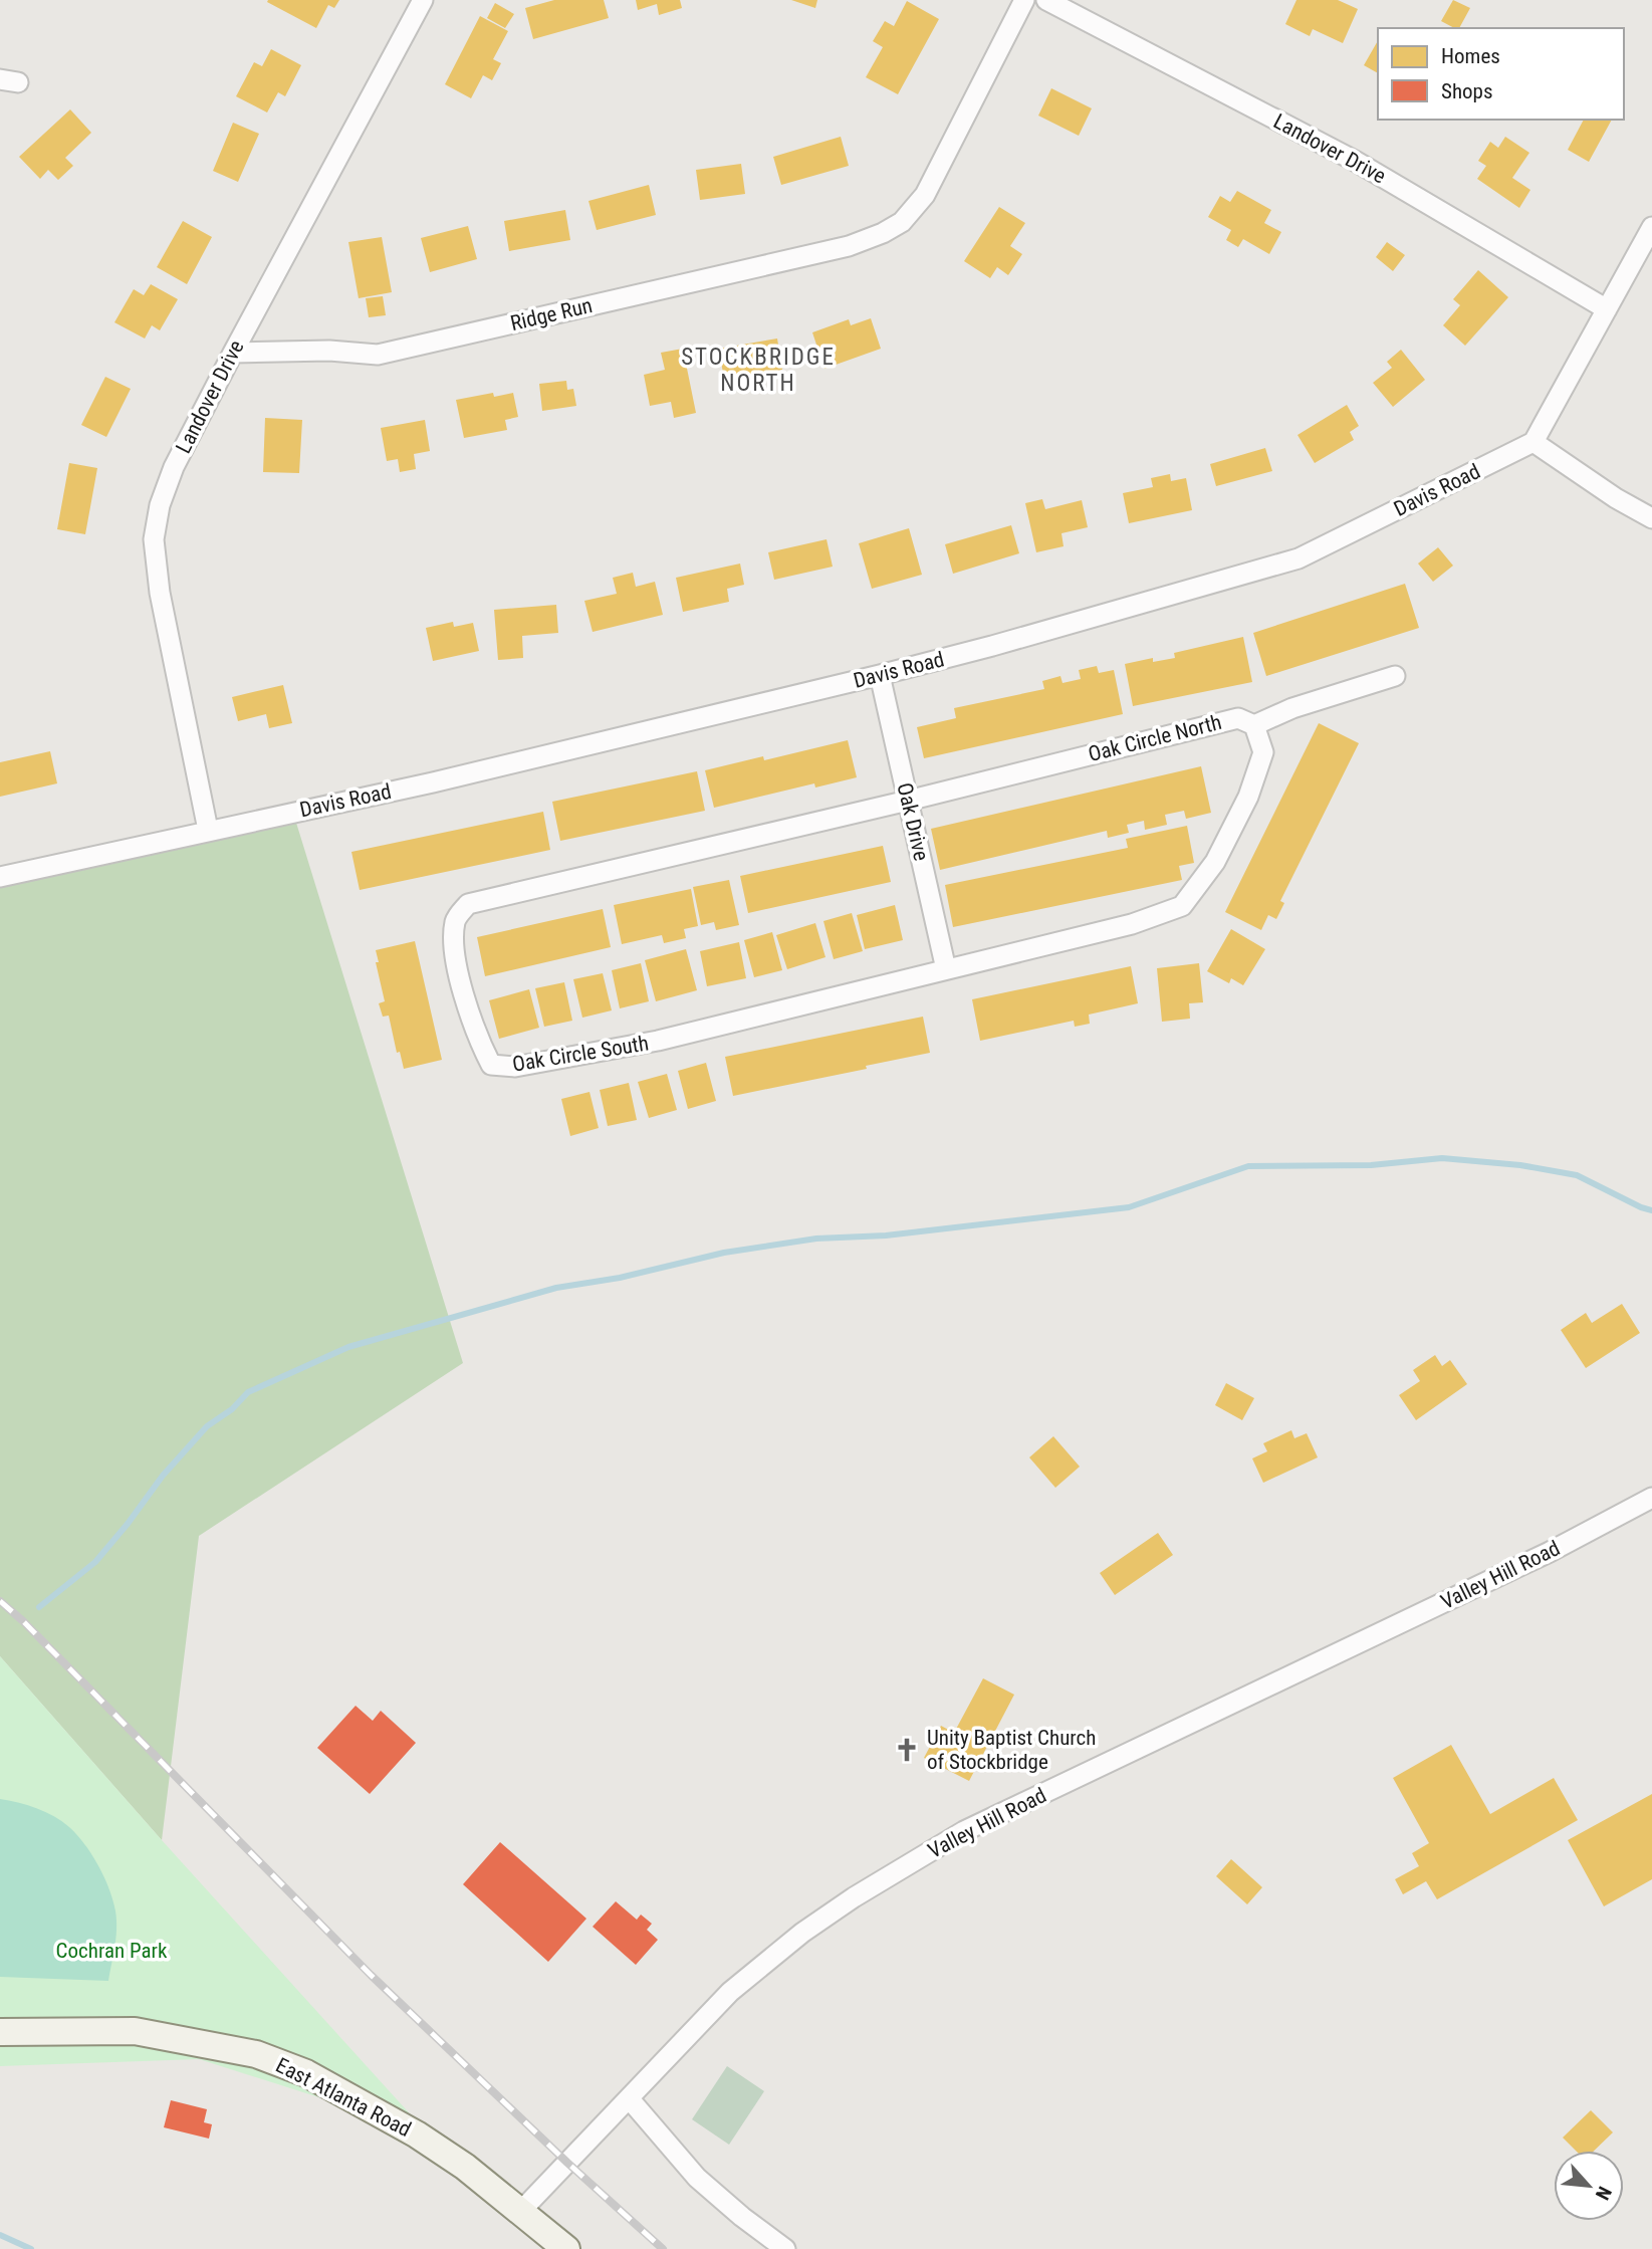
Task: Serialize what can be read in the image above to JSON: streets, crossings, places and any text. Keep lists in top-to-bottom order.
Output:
{
  "streets": {
    "street": [
      "Landover Drive",
      "Ridge Run",
      "Davis Road",
      "Oak Circle North",
      "Oak Drive",
      "Oak Circle South",
      "Valley Hill Road",
      "East Atlanta Road"
    ]
  },
  "crossings": [
    ["Landover Drive", "Ridge Run"],
    ["Landover Drive", "Davis Road"],
    ["Davis Road", "Oak Drive"],
    ["Oak Circle North", "Oak Drive"],
    ["Oak Circle North", "Oak Circle South"],
    ["Oak Drive", "Oak Circle South"],
    ["Valley Hill Road", "East Atlanta Road"]
  ],
  "districts": ["STOCKBRIDGE NORTH"],
  "parks": ["Cochran Park"],
  "places": {
    "church": ["Unity Baptist Church of Stockbridge"]
  },
  "legend": ["Homes", "Shops"],
  "north": "bottom right"
}
